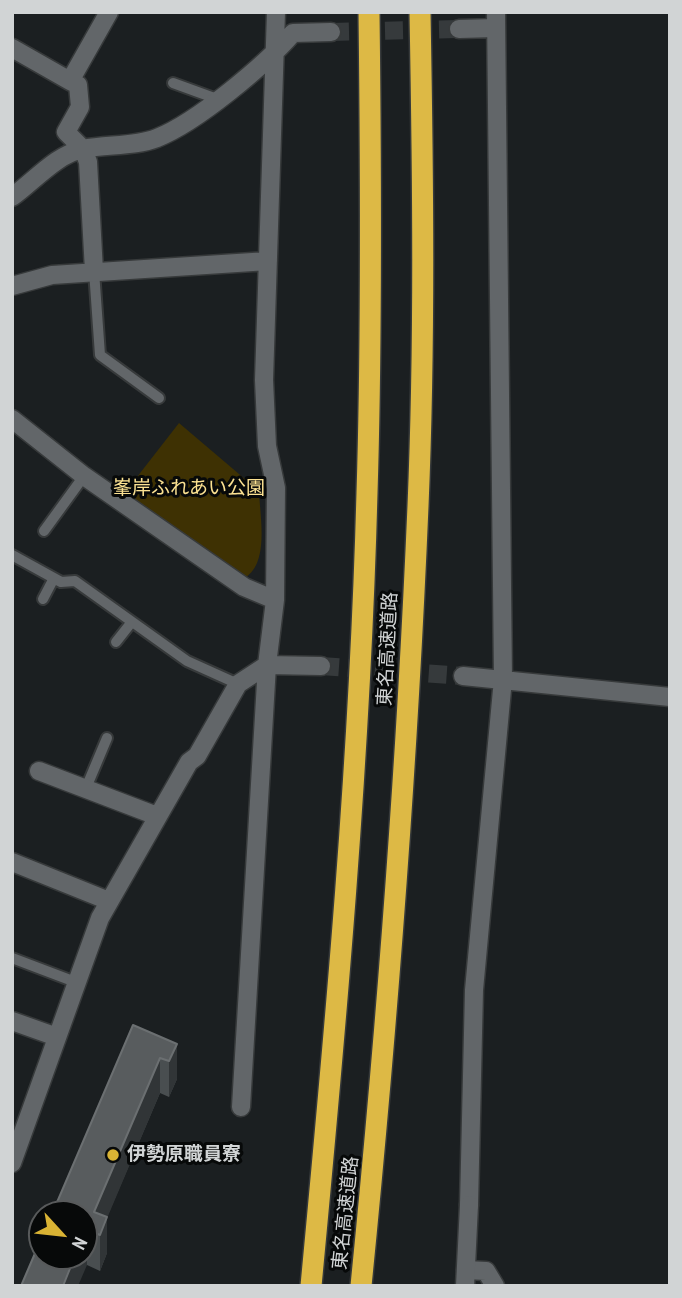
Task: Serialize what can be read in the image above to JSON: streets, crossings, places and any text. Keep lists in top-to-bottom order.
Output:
{
  "streets": {
    "highway": ["東名高速道路"]
  },
  "parks": ["峯岸ふれあい公園"],
  "places": ["伊勢原職員寮"],
  "north": "bottom right"
}
